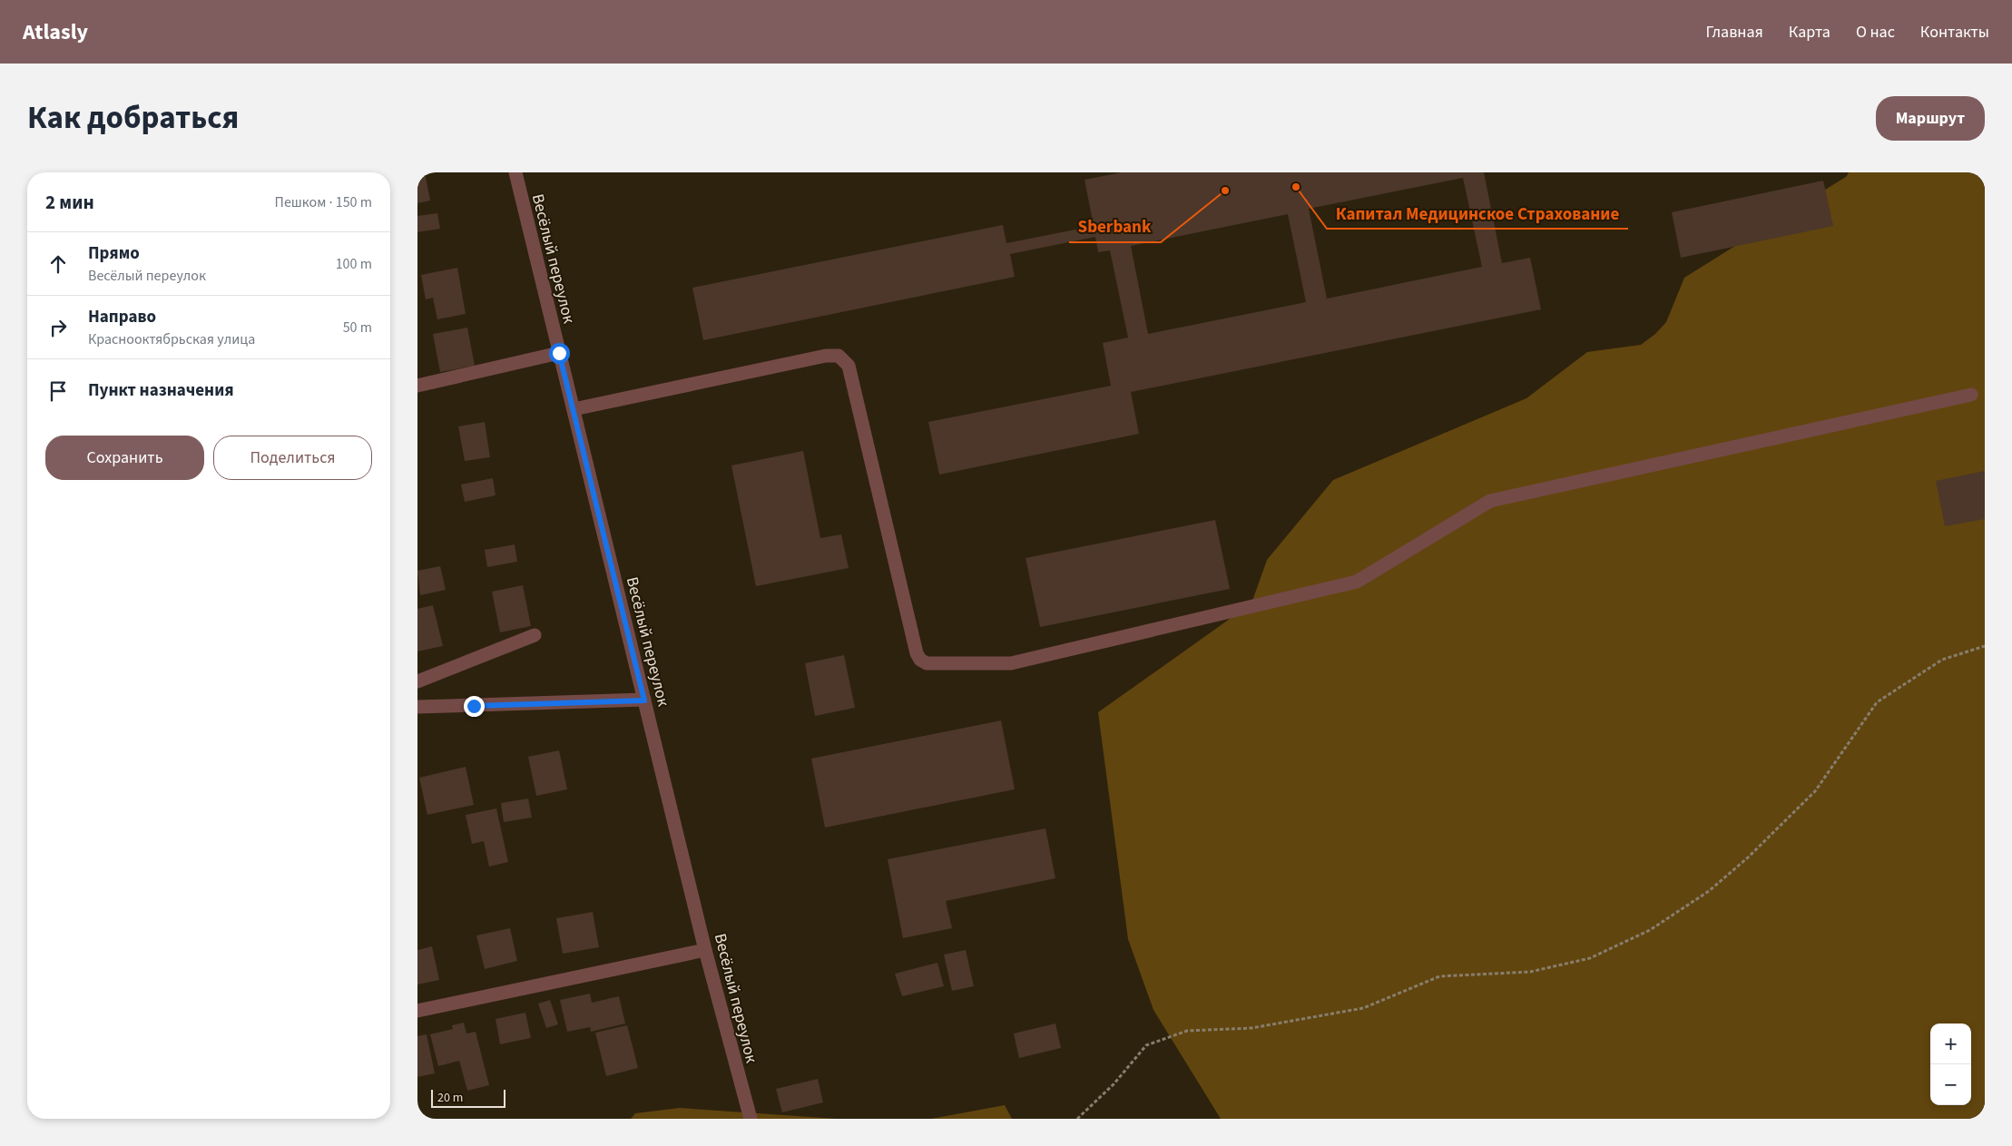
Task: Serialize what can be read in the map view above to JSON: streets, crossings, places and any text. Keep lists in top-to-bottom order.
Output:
{
  "streets": {
    "street": ["Весёлый переулок"]
  },
  "places": ["Капитал Медицинское Страхование", "Sberbank"],
  "scale_bar": "20 m",
  "page": {
    "header": "Atlasly",
    "nav": [
      "Главная",
      "Карта",
      "О нас",
      "Контакты"
    ],
    "title": "Как добраться",
    "buttons": [
      "Маршрут",
      ["Сохранить", "Поделиться"]
    ],
    "heading": ["2 мин", "Пешком · 150 m"],
    "list": [
      ["Прямо", "Весёлый переулок", "100 m"],
      ["Направо", "Краснооктябрьская улица", "50 m"],
      "Пункт назначения"
    ],
    "map_buttons": ["+", "−"],
    "scale": "20 m"
  }
}
